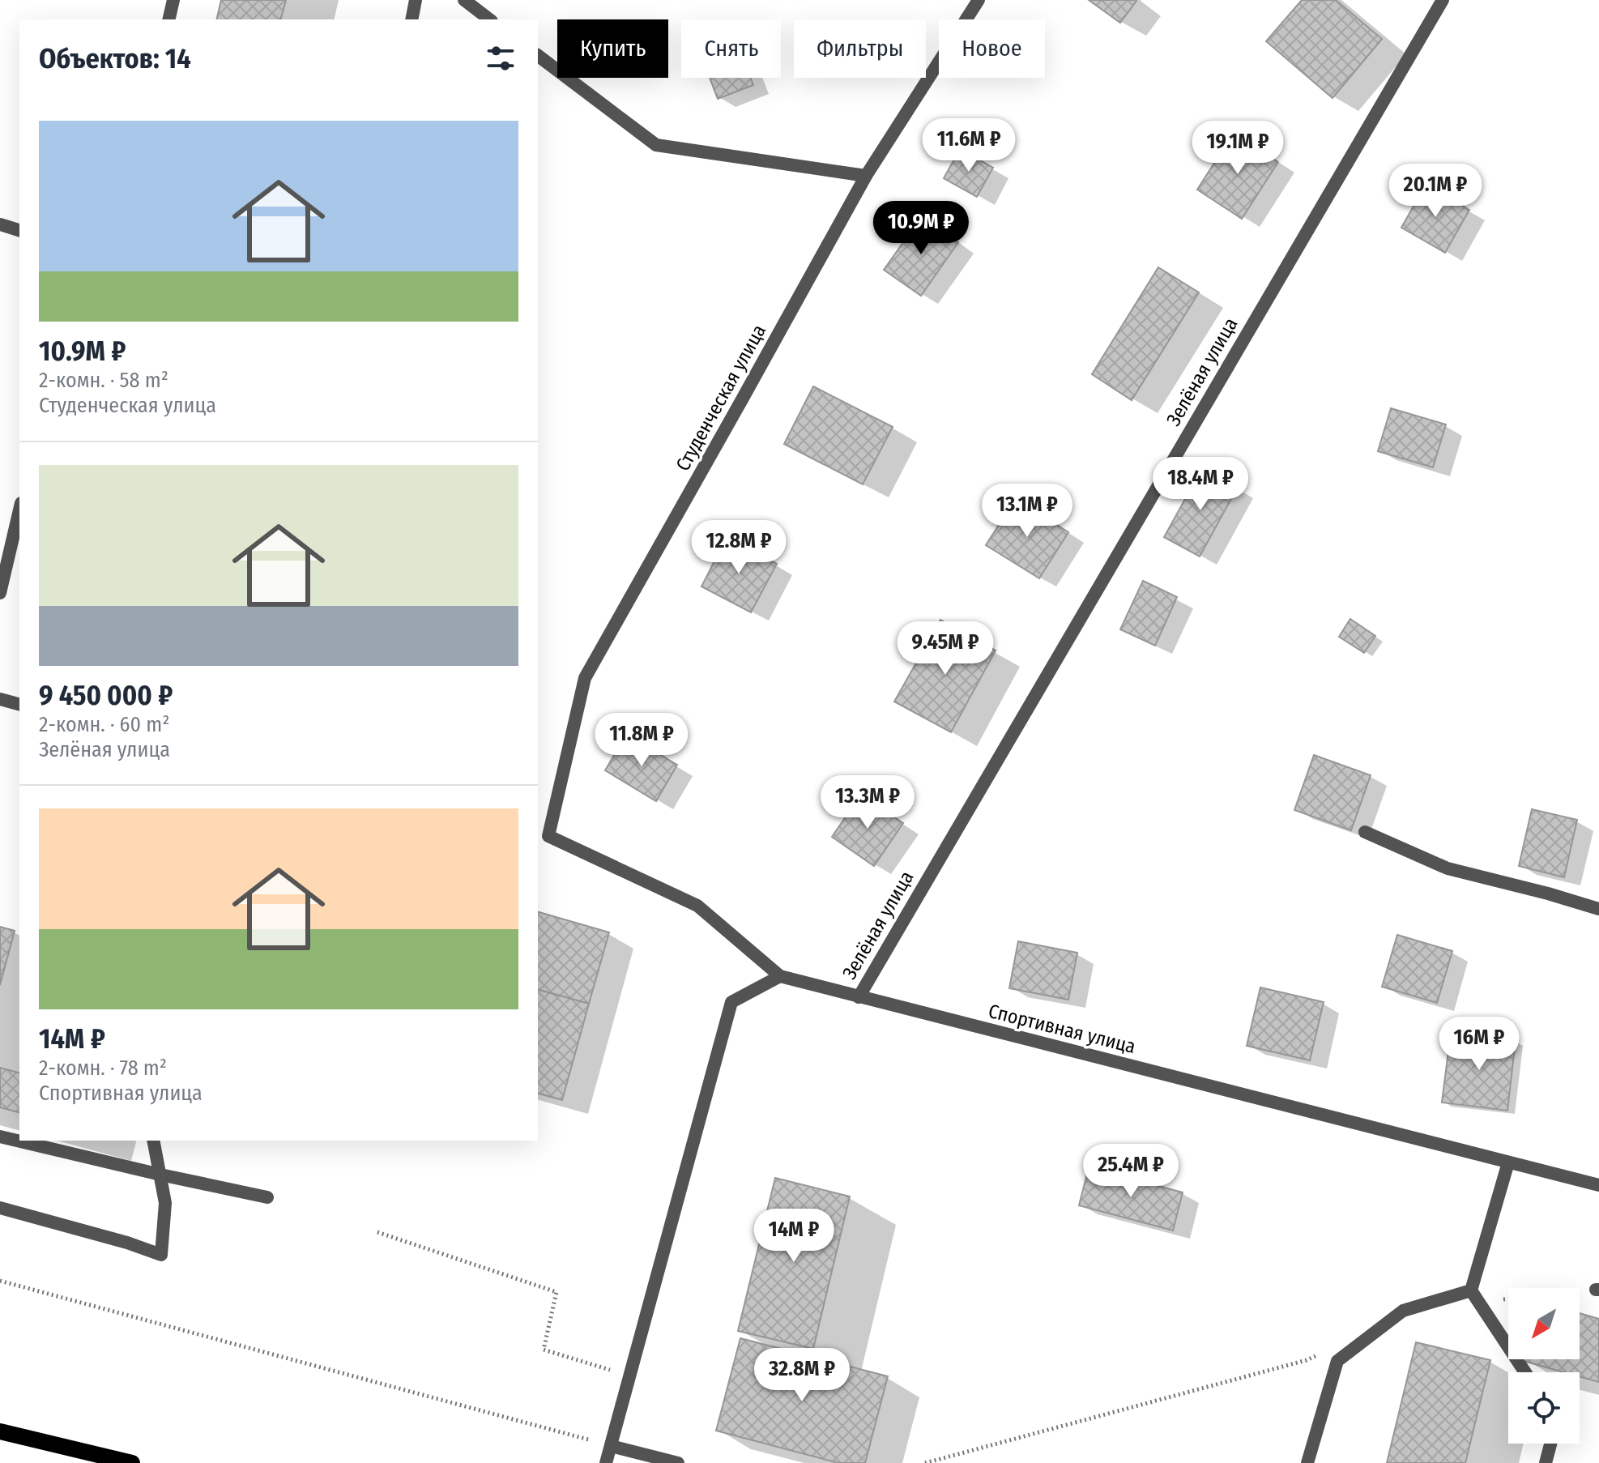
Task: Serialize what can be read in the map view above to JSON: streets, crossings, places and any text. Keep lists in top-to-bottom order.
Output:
{
  "streets": {
    "street": ["Зелёная улица", "Студенческая улица", "Спортивная улица"]
  },
  "crossings": [
    ["Зелёная улица", "Спортивная улица"],
    ["Студенческая улица", "Спортивная улица"]
  ],
  "north": "bottom left",
  "page": {
    "chip": [
      "Купить",
      "Снять",
      "Фильтры",
      "Новое"
    ],
    "heading": "Объектов: 14",
    "list": [
      {
        "name": "10.9M ₽",
        "note": "2-комн. · 58 m² · Студенческая улица"
      },
      {
        "name": "9 450 000 ₽",
        "note": "2-комн. · 60 m² · Зелёная улица"
      },
      {
        "name": "14M ₽",
        "note": "2-комн. · 78 m² · Спортивная улица"
      }
    ],
    "price": [
      "11.6M ₽",
      "19.1M ₽",
      "20.1M ₽",
      "10.9M ₽",
      "18.4M ₽",
      "13.1M ₽",
      "12.8M ₽",
      "9.45M ₽",
      "11.8M ₽",
      "13.3M ₽",
      "16M ₽",
      "25.4M ₽",
      "14M ₽",
      "32.8M ₽"
    ]
  }
}
